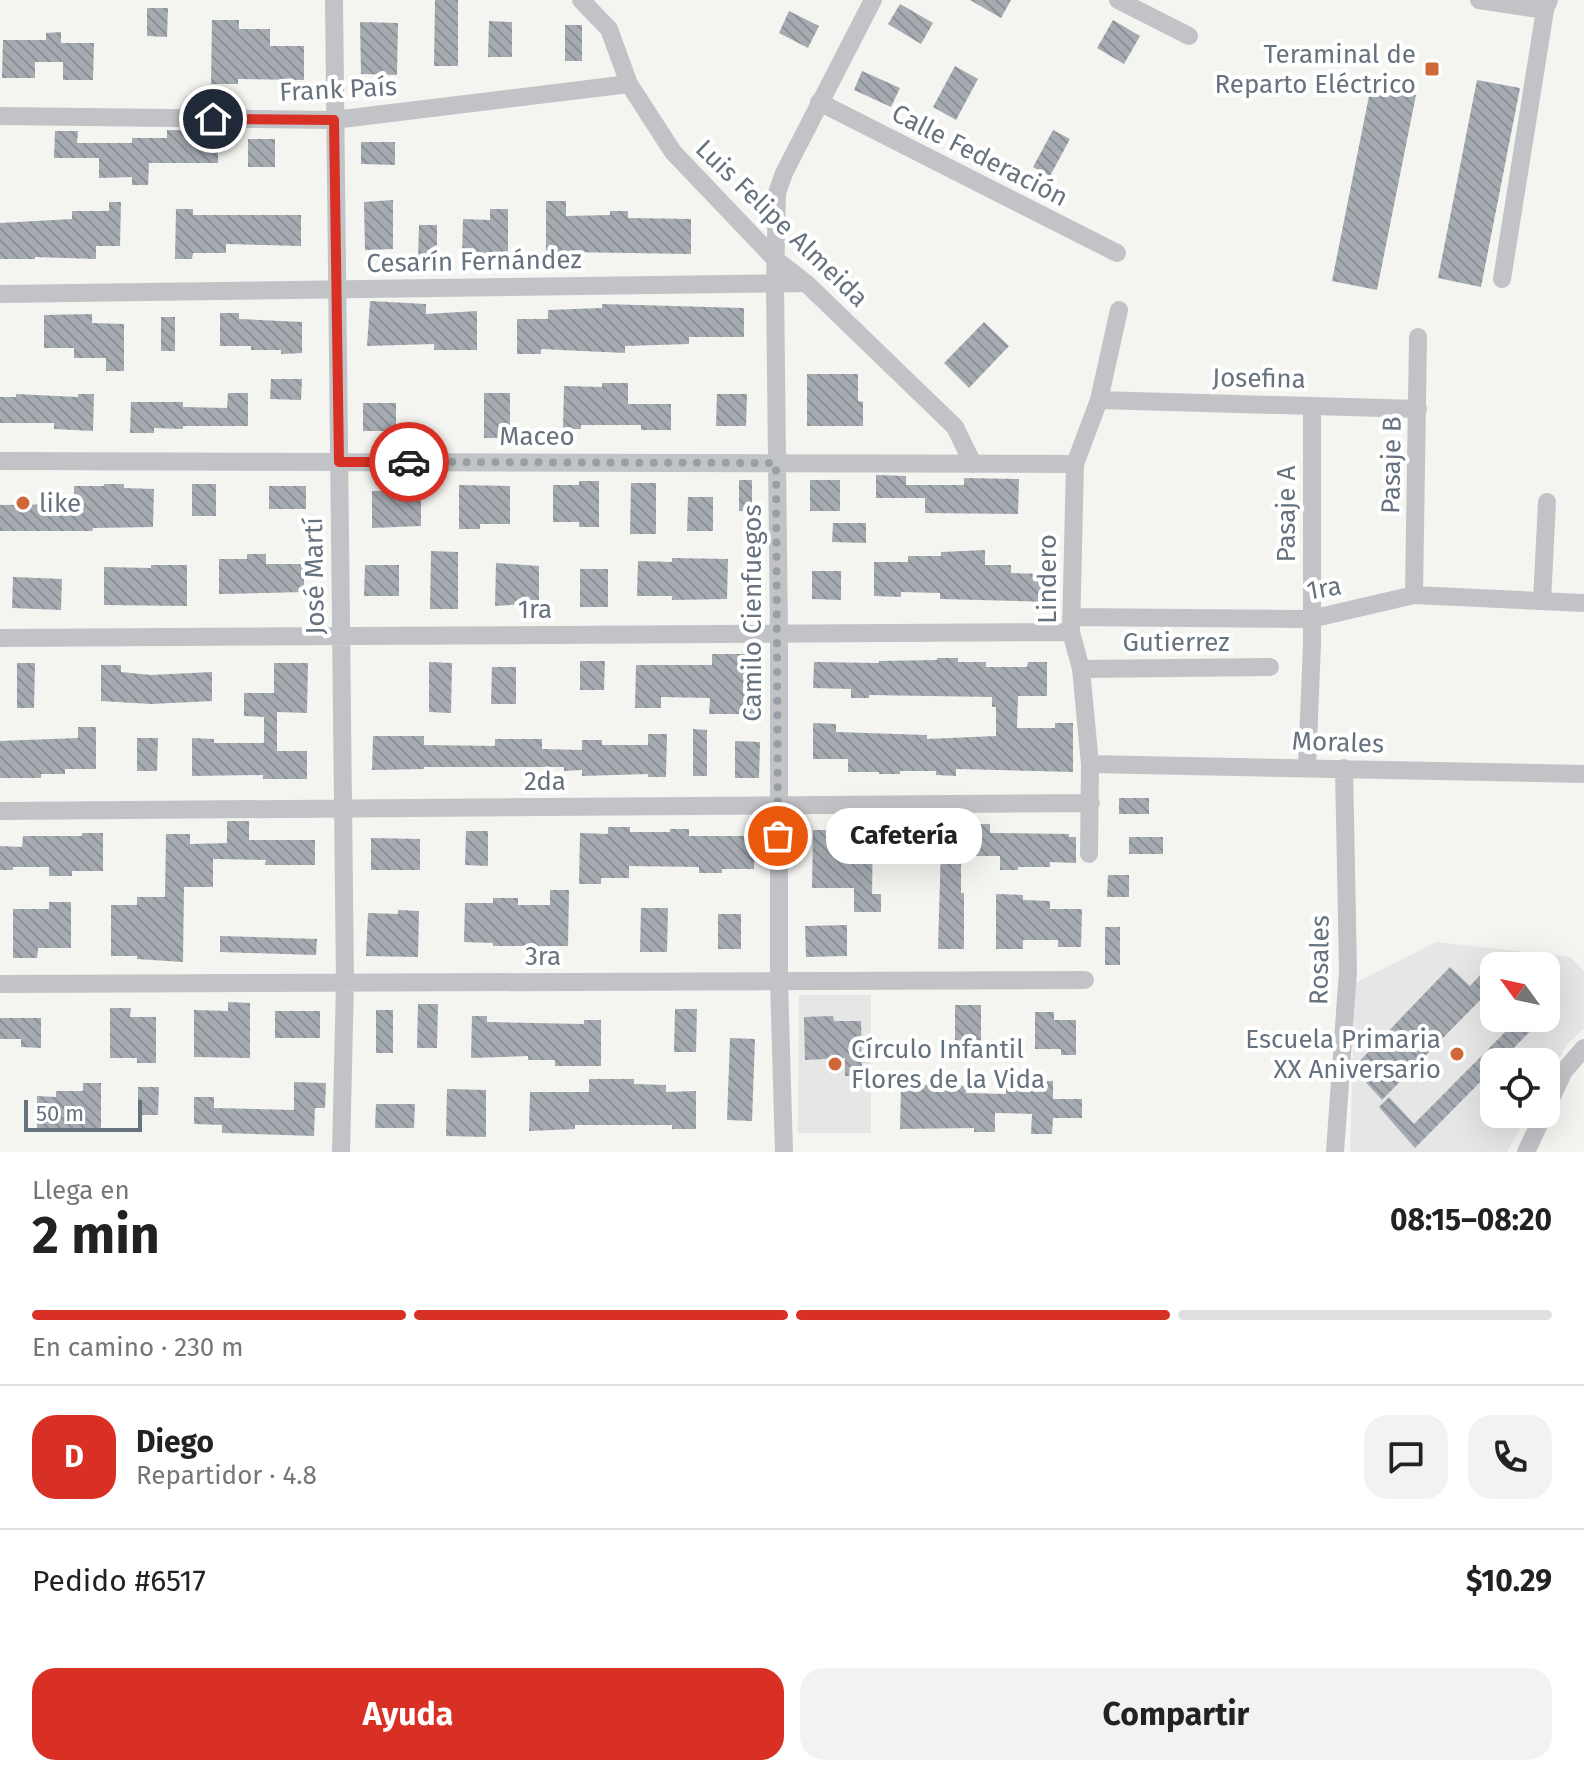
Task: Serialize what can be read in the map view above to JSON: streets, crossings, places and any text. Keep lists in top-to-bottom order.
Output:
{
  "streets": {
    "street": [
      "Frank País",
      "Calle Federación",
      "Luis Felipe Almeida",
      "Cesarín Fernández",
      "Josefina",
      "Maceo",
      "Pasaje B",
      "Pasaje A",
      "José Martí",
      "Lindero",
      "1ra",
      "Camilo Cienfuegos",
      "Gutierrez",
      "Morales",
      "2da",
      "3ra",
      "Rosales"
    ]
  },
  "crossings": [
    ["Frank País", "Luis Felipe Almeida"],
    ["Frank País", "José Martí"],
    ["Calle Federación", "Camilo Cienfuegos"],
    ["Luis Felipe Almeida", "Cesarín Fernández"],
    ["Luis Felipe Almeida", "Maceo"],
    ["Luis Felipe Almeida", "Camilo Cienfuegos"],
    ["Cesarín Fernández", "José Martí"],
    ["Cesarín Fernández", "Camilo Cienfuegos"],
    ["Josefina", "Pasaje B"],
    ["Josefina", "Pasaje A"],
    ["Josefina", "Lindero"],
    ["Maceo", "José Martí"],
    ["Maceo", "Lindero"],
    ["Maceo", "Camilo Cienfuegos"],
    ["Pasaje B", "1ra"],
    ["Pasaje A", "1ra"],
    ["Pasaje A", "Morales"],
    ["José Martí", "1ra"],
    ["José Martí", "2da"],
    ["José Martí", "3ra"],
    ["Lindero", "1ra"],
    ["Lindero", "Gutierrez"],
    ["Lindero", "Morales"],
    ["Lindero", "2da"],
    ["1ra", "Camilo Cienfuegos"],
    ["Camilo Cienfuegos", "2da"],
    ["Camilo Cienfuegos", "3ra"],
    ["Morales", "Rosales"]
  ],
  "places": {
    "transit": ["Teraminal de Reparto Eléctrico"],
    "other": [
      "like",
      "Cafetería",
      "Escuela Primaria XX Aniversario",
      "Círculo Infantil Flores de la Vida"
    ]
  },
  "scale_bar": "50 m",
  "north": "top left",
  "page": {
    "bubble": "Cafetería",
    "scale": "50 m",
    "heading": ["2 min", "Llega en", "08:15–08:20"],
    "panel": [
      "Diego",
      "Repartidor · 4.8",
      "Pedido #6517",
      "$10.29"
    ],
    "bar": "En camino · 230 m",
    "round": "D",
    "buttons": ["Ayuda", "Compartir"]
  }
}
